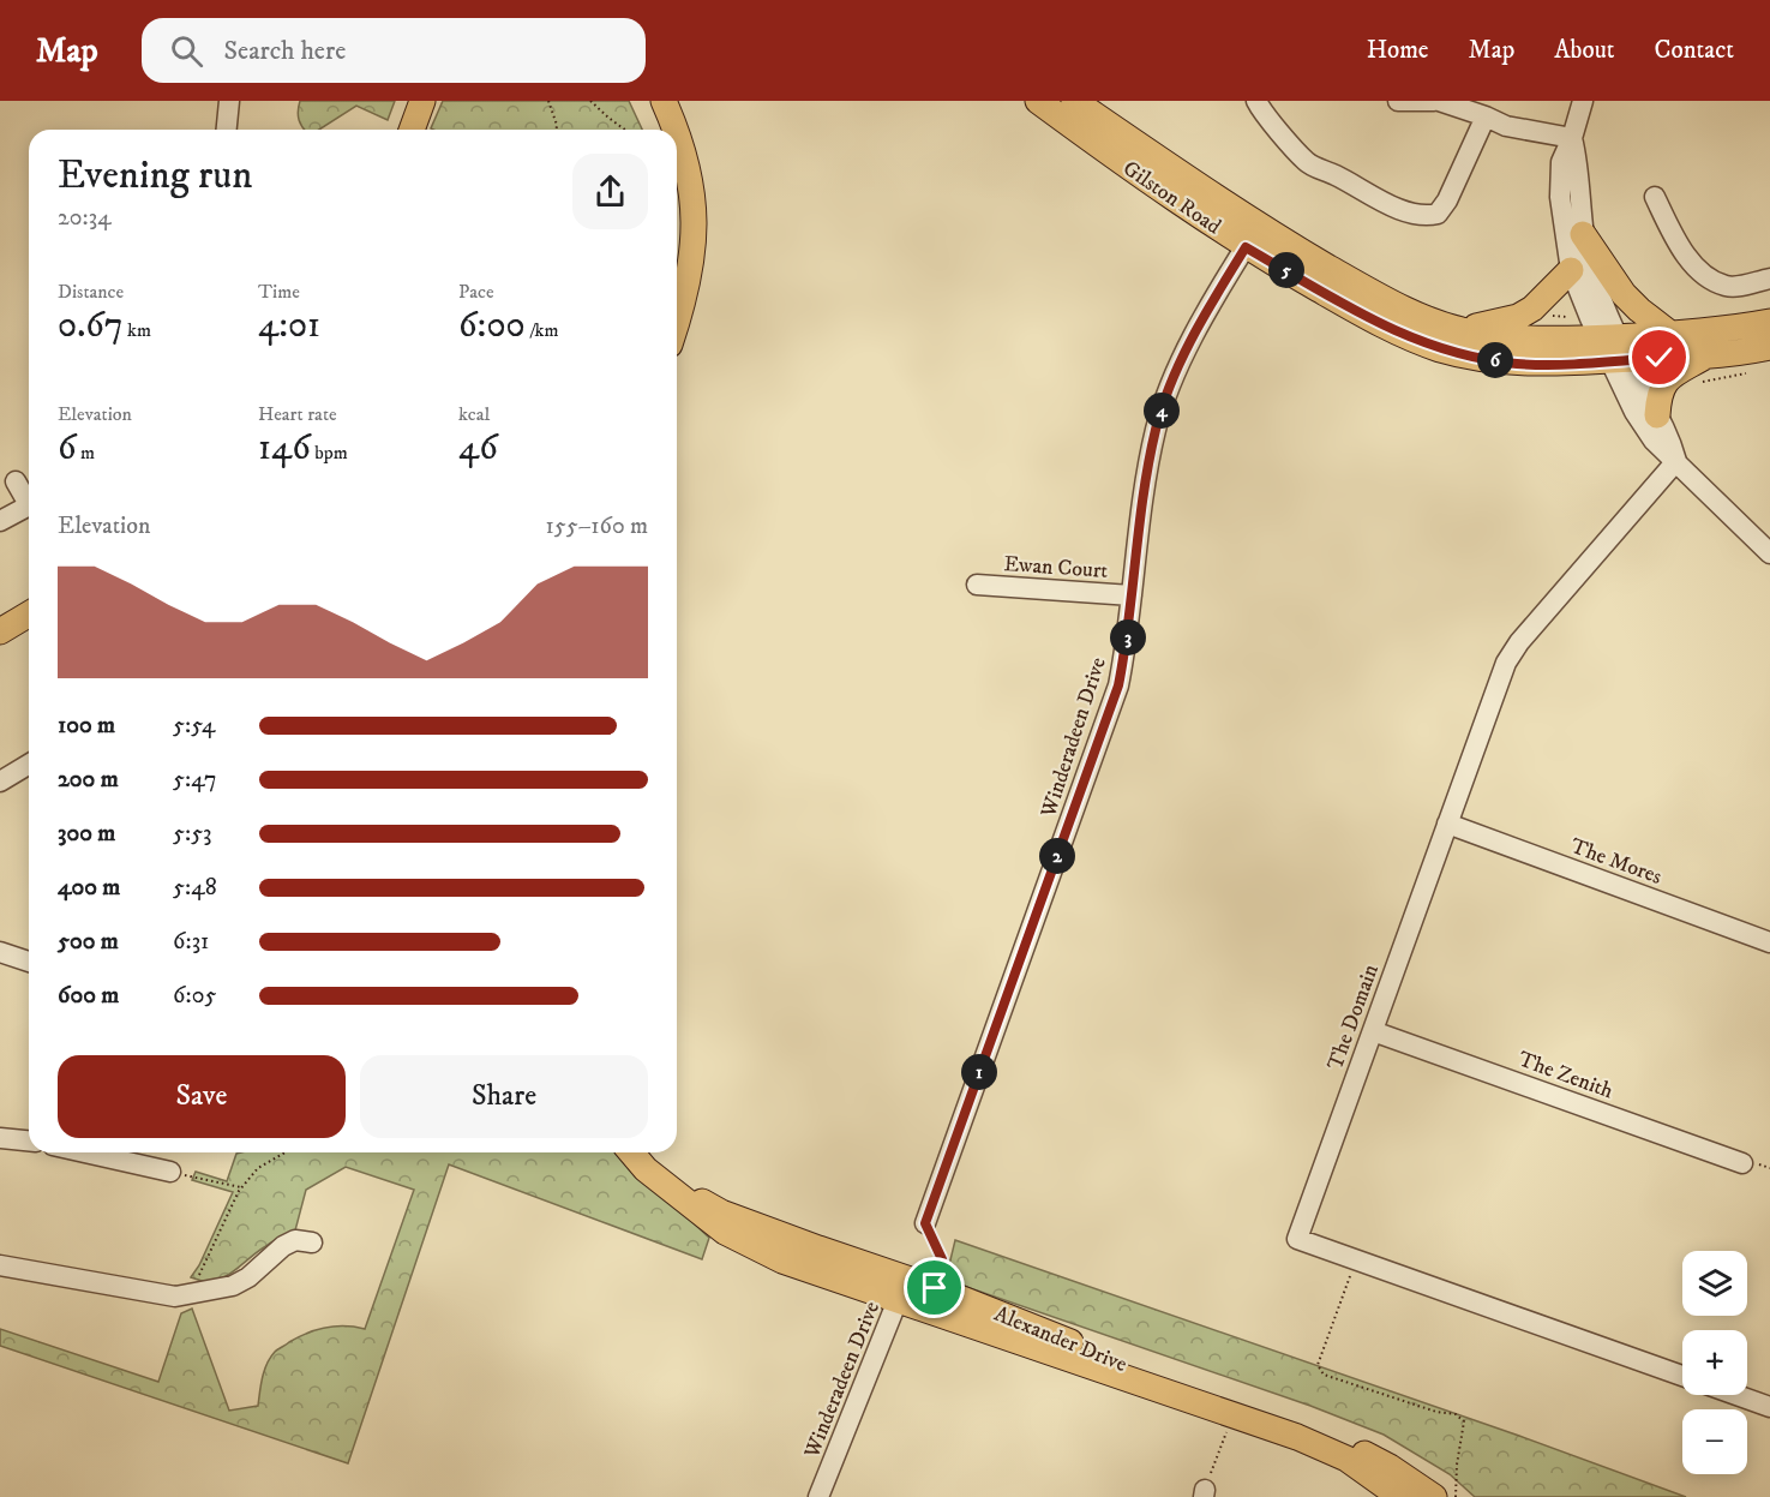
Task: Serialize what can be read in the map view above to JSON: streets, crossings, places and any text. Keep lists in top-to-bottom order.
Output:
{
  "streets": {
    "main road": ["Gilston Road", "Alexander Drive"],
    "street": [
      "Ewan Court",
      "Winderadeen Drive",
      "The Mores",
      "The Domain",
      "The Zenith"
    ]
  },
  "crossings": [
    ["Gilston Road", "Winderadeen Drive"],
    ["Ewan Court", "Winderadeen Drive"],
    ["Winderadeen Drive", "Alexander Drive"],
    ["The Mores", "The Domain"],
    ["The Domain", "The Zenith"]
  ],
  "page": {
    "header": "Map",
    "search": "Search here",
    "nav": [
      "Home",
      "Map",
      "About",
      "Contact"
    ],
    "heading": ["Evening run", "20:34"],
    "pins": [
      "5",
      "6",
      "4",
      "3",
      "2",
      "1"
    ],
    "stats": [
      ["Distance", "0.67 km"],
      ["Time", "4:01"],
      ["Pace", "6:00 /km"],
      ["Elevation", "6 m"],
      ["Heart rate", "146 bpm"],
      ["kcal", "46"]
    ],
    "chart": ["Elevation", "155–160 m"],
    "list": [
      {
        "name": "100 m",
        "note": "5:54"
      },
      {
        "name": "200 m",
        "note": "5:47"
      },
      {
        "name": "300 m",
        "note": "5:53"
      },
      {
        "name": "400 m",
        "note": "5:48"
      },
      {
        "name": "500 m",
        "note": "6:31"
      },
      {
        "name": "600 m",
        "note": "6:05"
      }
    ],
    "buttons": ["Save", "Share"],
    "map_buttons": ["+", "−"]
  }
}
